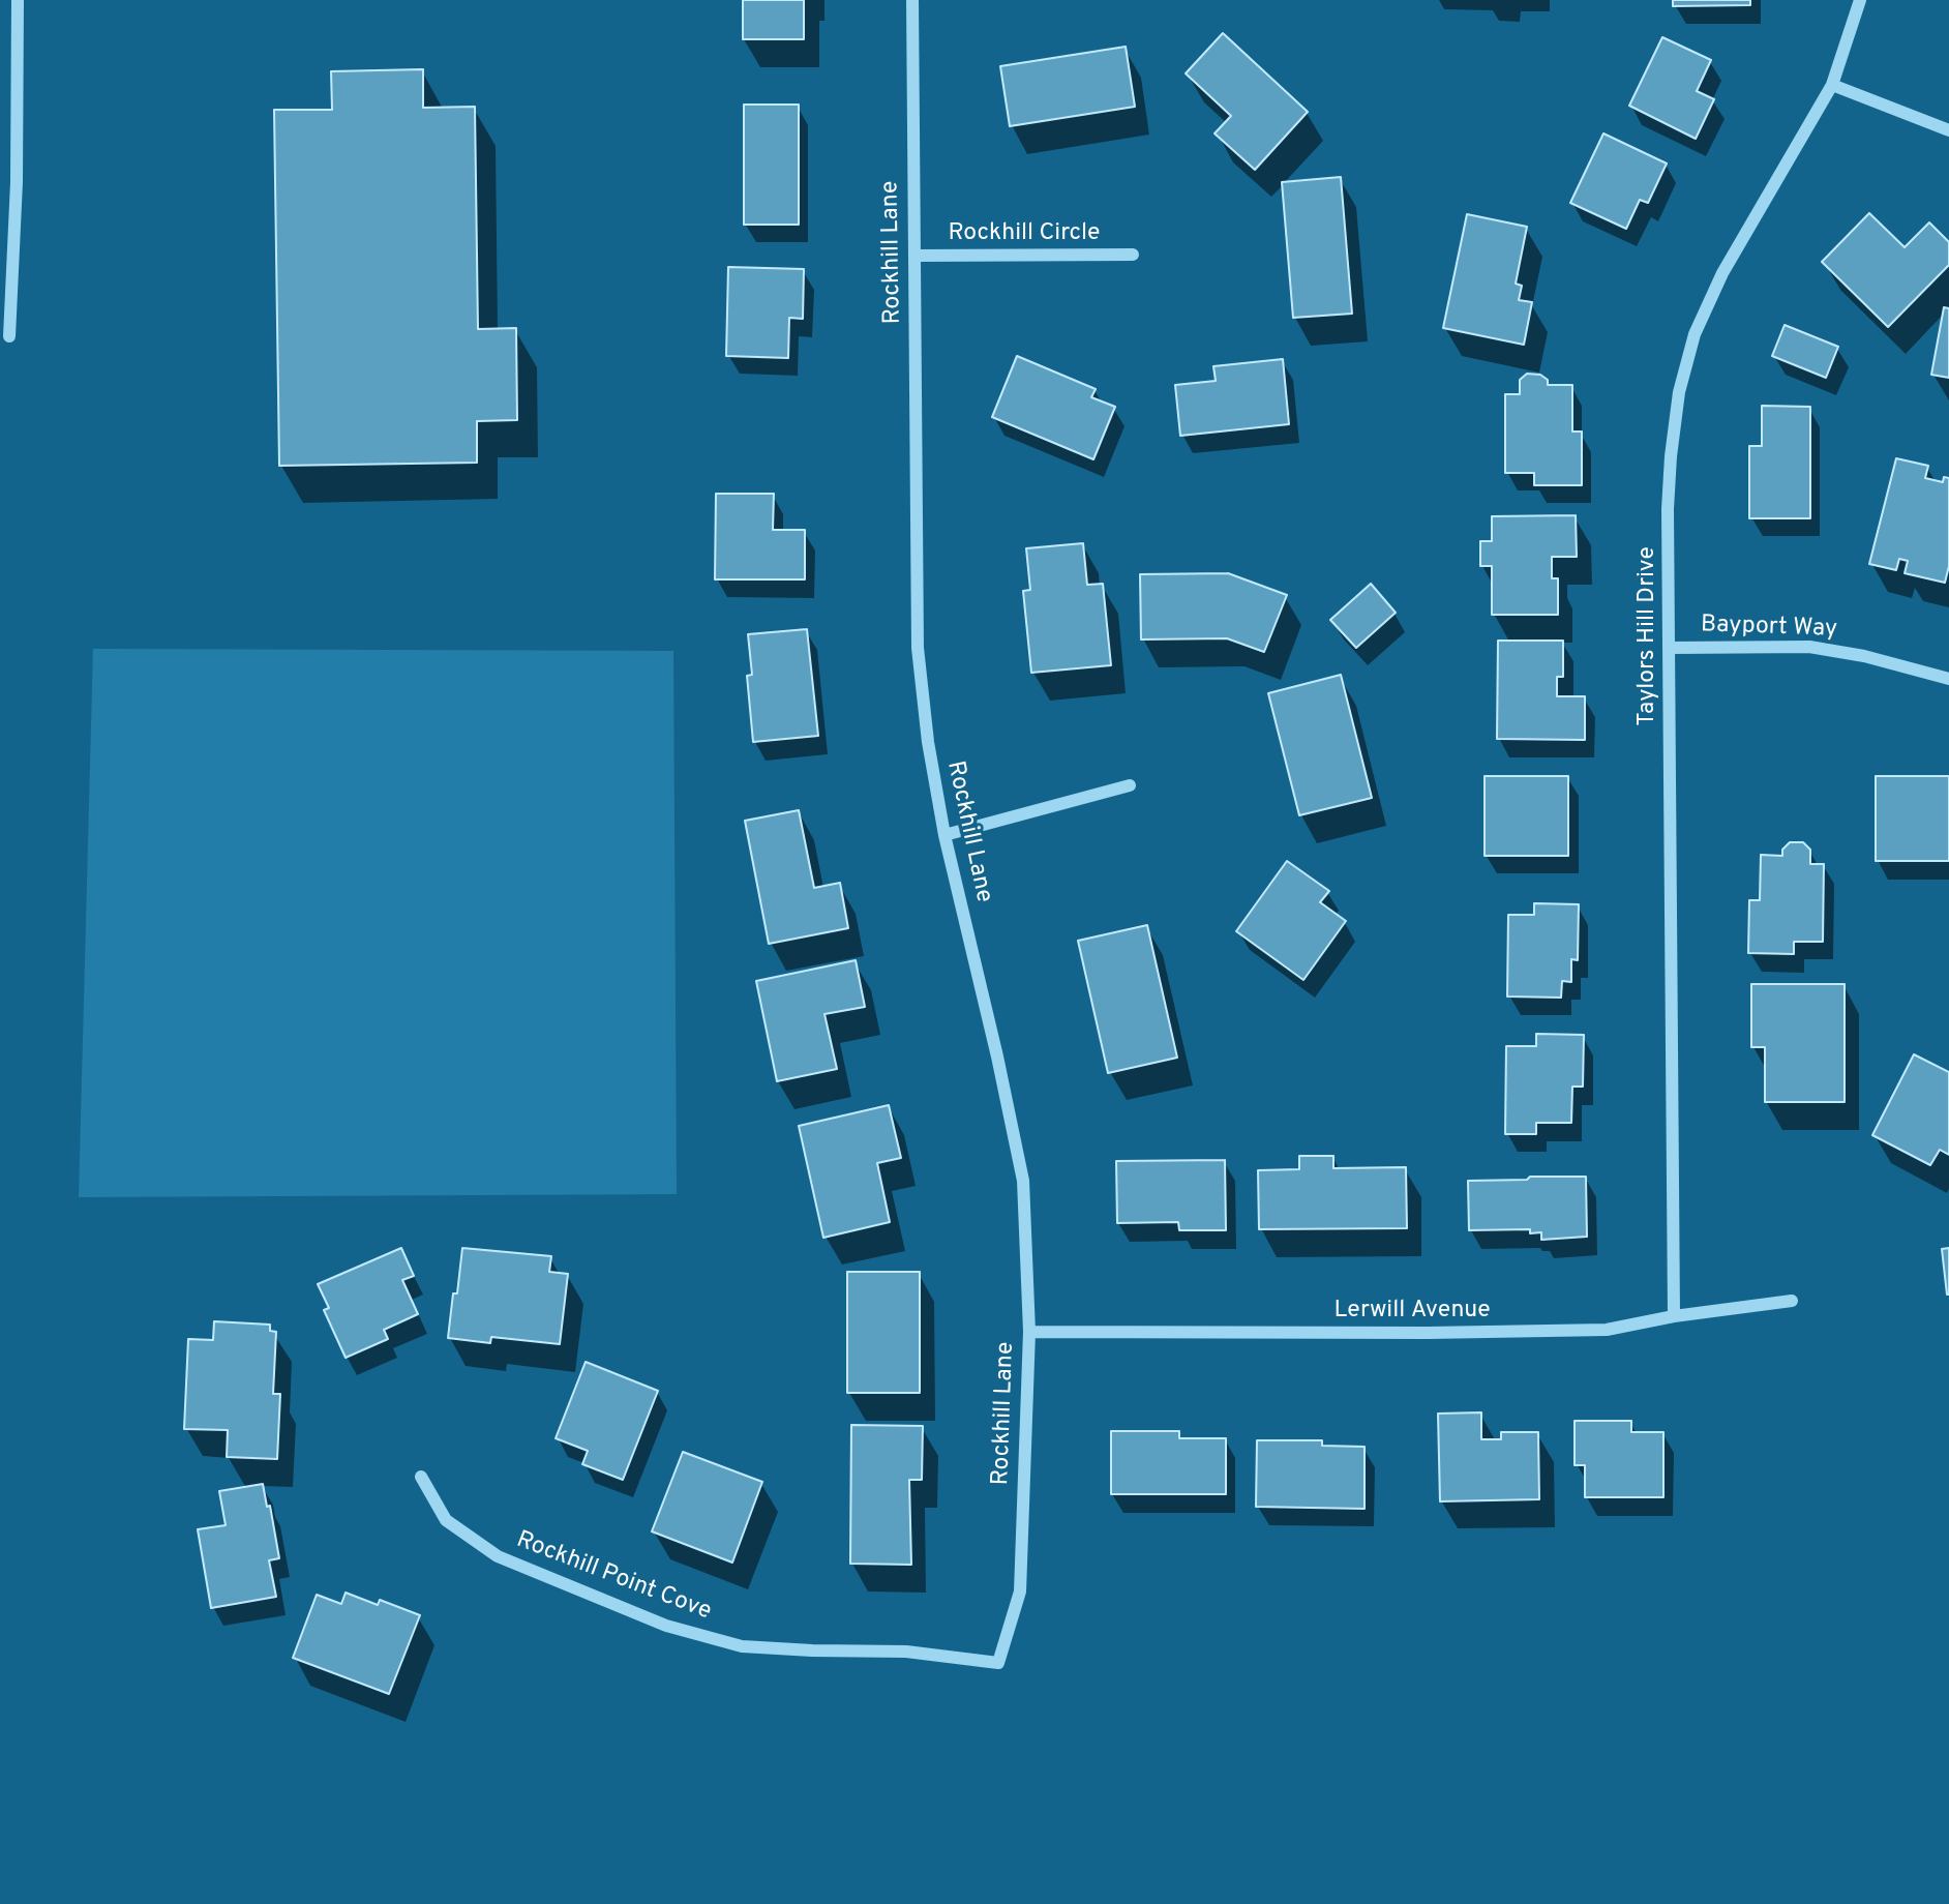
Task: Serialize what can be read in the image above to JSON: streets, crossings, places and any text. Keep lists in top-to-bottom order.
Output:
{
  "streets": {
    "street": [
      "Rockhill Circle",
      "Rockhill Lane",
      "Bayport Way",
      "Taylors Hill Drive",
      "Lerwill Avenue",
      "Rockhill Point Cove"
    ]
  },
  "crossings": [
    ["Rockhill Circle", "Rockhill Lane"],
    ["Rockhill Lane", "Lerwill Avenue"],
    ["Rockhill Lane", "Rockhill Point Cove"],
    ["Bayport Way", "Taylors Hill Drive"],
    ["Taylors Hill Drive", "Lerwill Avenue"]
  ]
}
